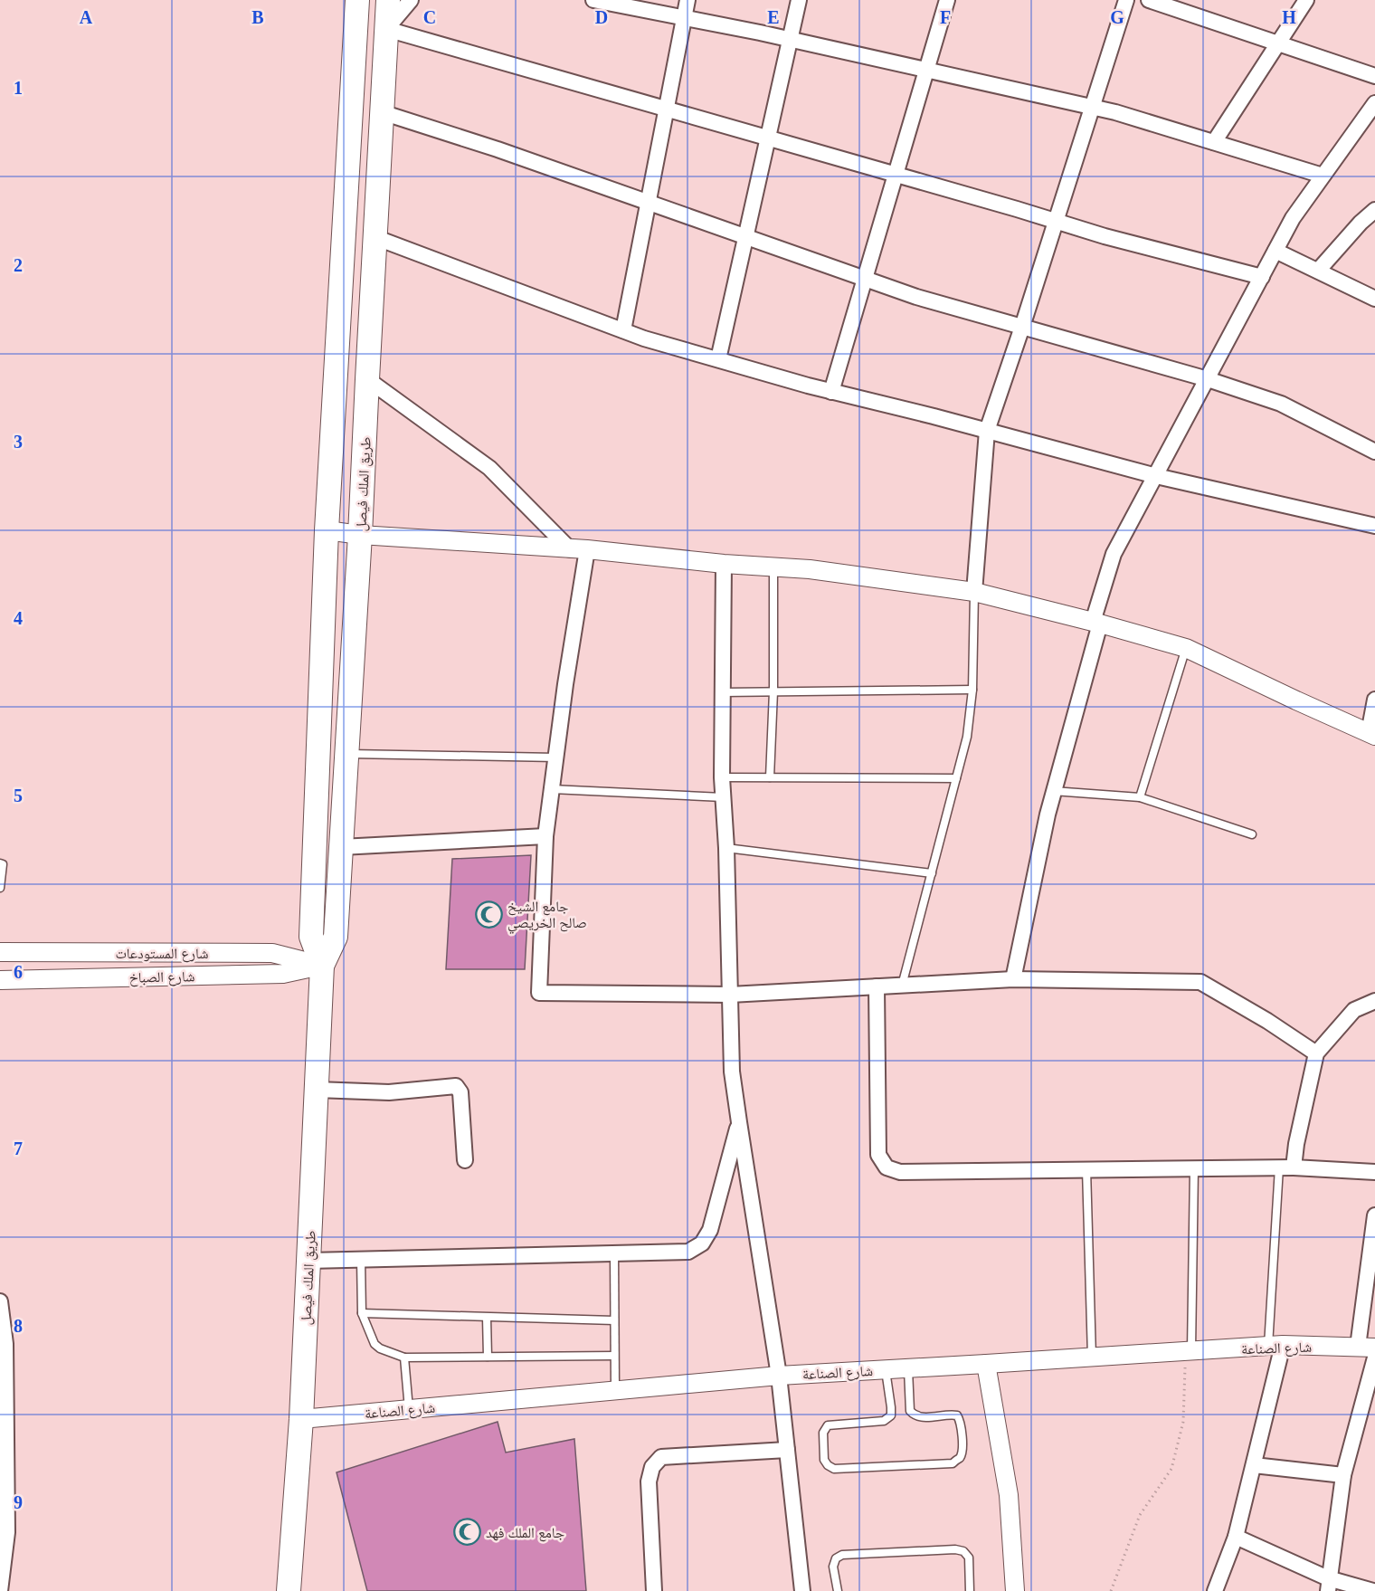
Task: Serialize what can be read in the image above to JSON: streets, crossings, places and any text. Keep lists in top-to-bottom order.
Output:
{
  "streets": {
    "main road": ["طريق الملك فيصل"],
    "street": ["شارع المستودعات", "شارع الصباخ", "شارع الصناعة"]
  },
  "crossings": [
    ["طريق الملك فيصل", "شارع المستودعات"],
    ["طريق الملك فيصل", "شارع الصباخ"],
    ["طريق الملك فيصل", "شارع الصناعة"],
    ["شارع المستودعات", "شارع الصباخ"]
  ],
  "places": {
    "mosque": ["جامع الشيخ صالح الخريصي", "جامع الملك فهد"]
  },
  "grid": {
    "columns": [
      "A",
      "B",
      "C",
      "D",
      "E",
      "F",
      "G",
      "H"
    ],
    "rows": [
      "1",
      "2",
      "3",
      "4",
      "5",
      "6",
      "7",
      "8",
      "9"
    ]
  }
}
